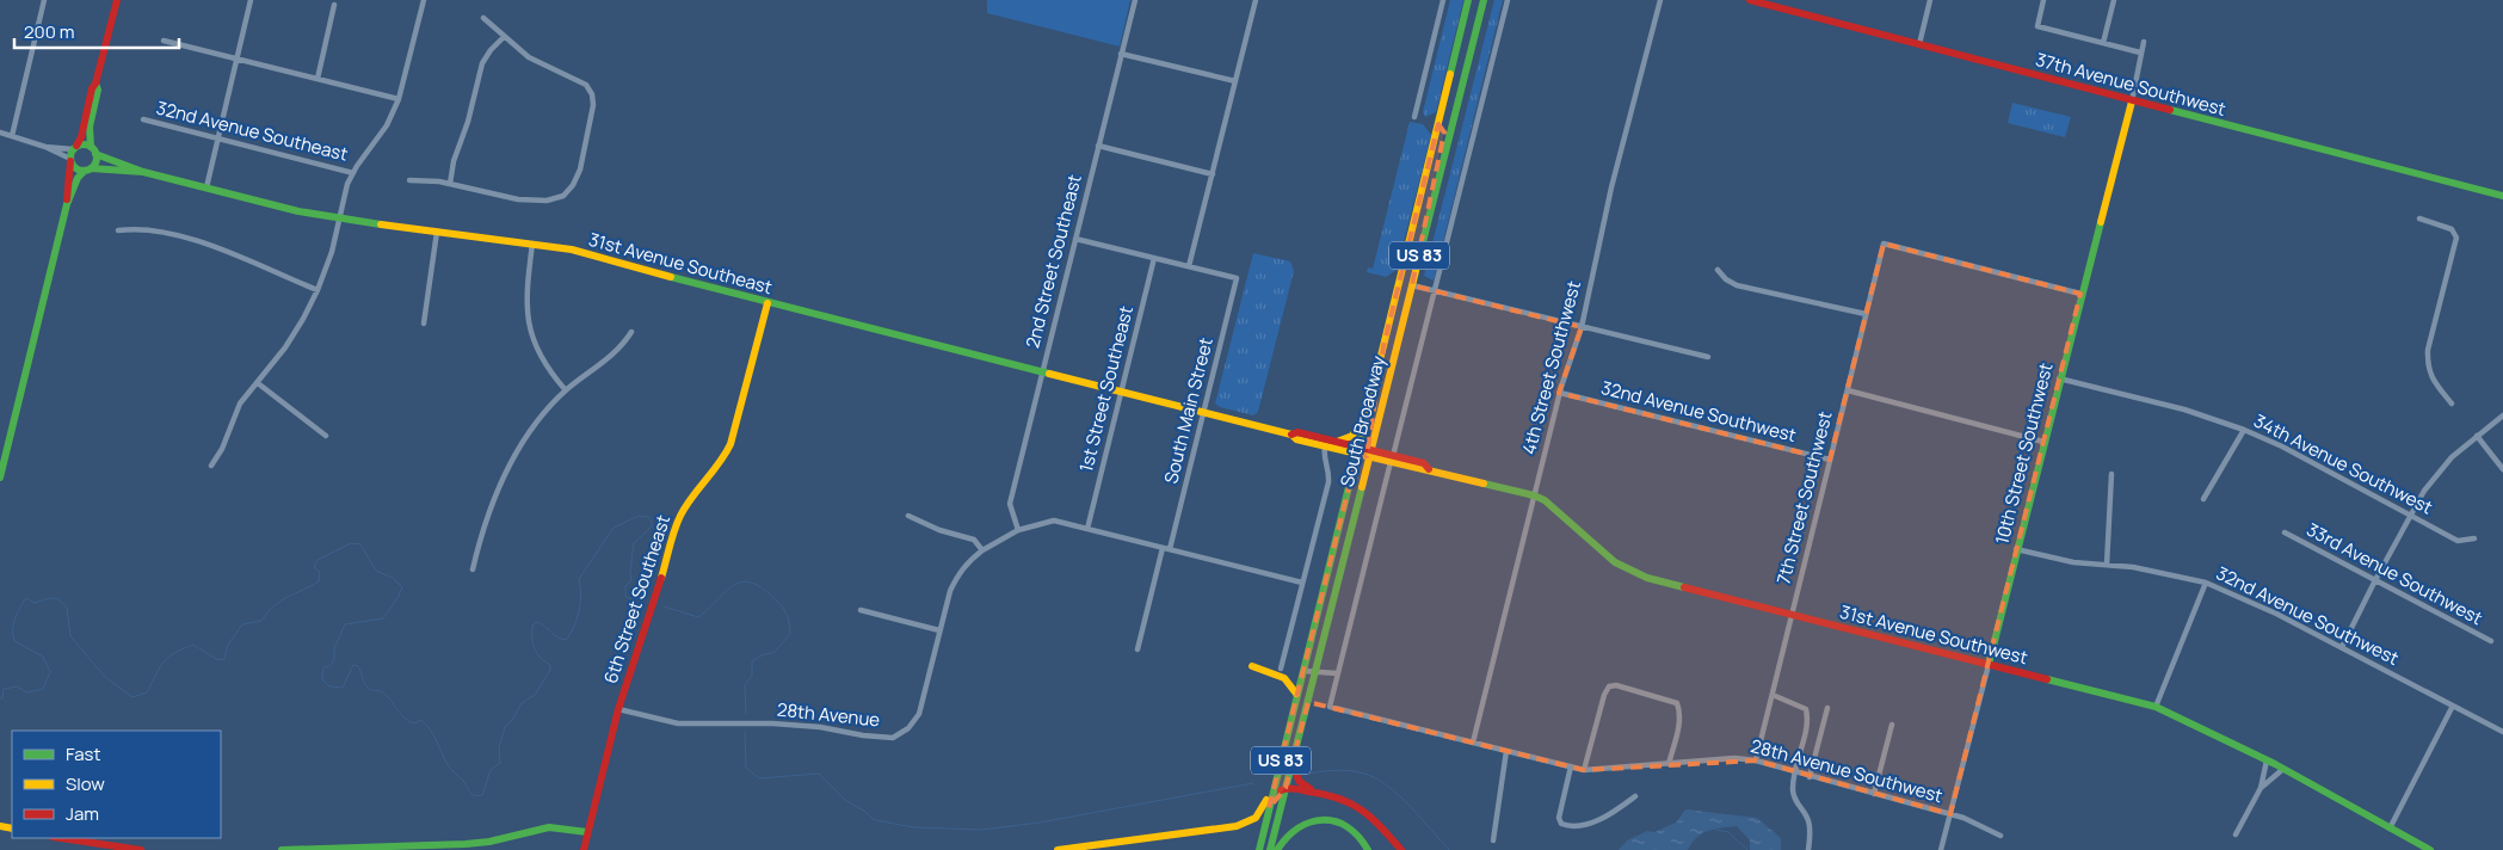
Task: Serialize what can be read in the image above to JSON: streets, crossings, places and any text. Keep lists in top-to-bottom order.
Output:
{
  "streets": {
    "main road": [
      "37th Avenue Southwest",
      "US 83",
      "31st Avenue Southeast",
      "South Broadway",
      "10th Street Southwest",
      "6th Street Southeast",
      "31st Avenue Southwest"
    ],
    "street": [
      "32nd Avenue Southeast",
      "2nd Street Southeast",
      "4th Street Southwest",
      "1st Street Southeast",
      "South Main Street",
      "32nd Avenue Southwest",
      "34th Avenue Southwest",
      "7th Street Southwest",
      "33rd Avenue Southwest",
      "28th Avenue",
      "28th Avenue Southwest"
    ]
  },
  "crossings": [
    ["37th Avenue Southwest", "10th Street Southwest"],
    ["2nd Street Southeast", "31st Avenue Southeast"],
    ["2nd Street Southeast", "28th Avenue"],
    ["31st Avenue Southeast", "1st Street Southeast"],
    ["31st Avenue Southeast", "South Main Street"],
    ["31st Avenue Southeast", "6th Street Southeast"],
    ["31st Avenue Southeast", "31st Avenue Southwest"],
    ["4th Street Southwest", "32nd Avenue Southwest"],
    ["4th Street Southwest", "31st Avenue Southwest"],
    ["4th Street Southwest", "28th Avenue Southwest"],
    ["1st Street Southeast", "28th Avenue"],
    ["South Main Street", "31st Avenue Southwest"],
    ["South Main Street", "28th Avenue"],
    ["32nd Avenue Southwest", "10th Street Southwest"],
    ["32nd Avenue Southwest", "7th Street Southwest"],
    ["South Broadway", "31st Avenue Southwest"],
    ["10th Street Southwest", "34th Avenue Southwest"],
    ["10th Street Southwest", "7th Street Southwest"],
    ["10th Street Southwest", "31st Avenue Southwest"],
    ["10th Street Southwest", "28th Avenue Southwest"],
    ["7th Street Southwest", "31st Avenue Southwest"],
    ["7th Street Southwest", "28th Avenue Southwest"],
    ["6th Street Southeast", "28th Avenue"]
  ],
  "legend": ["Fast", "Slow", "Jam"],
  "scale_bar": "200 m"
}
